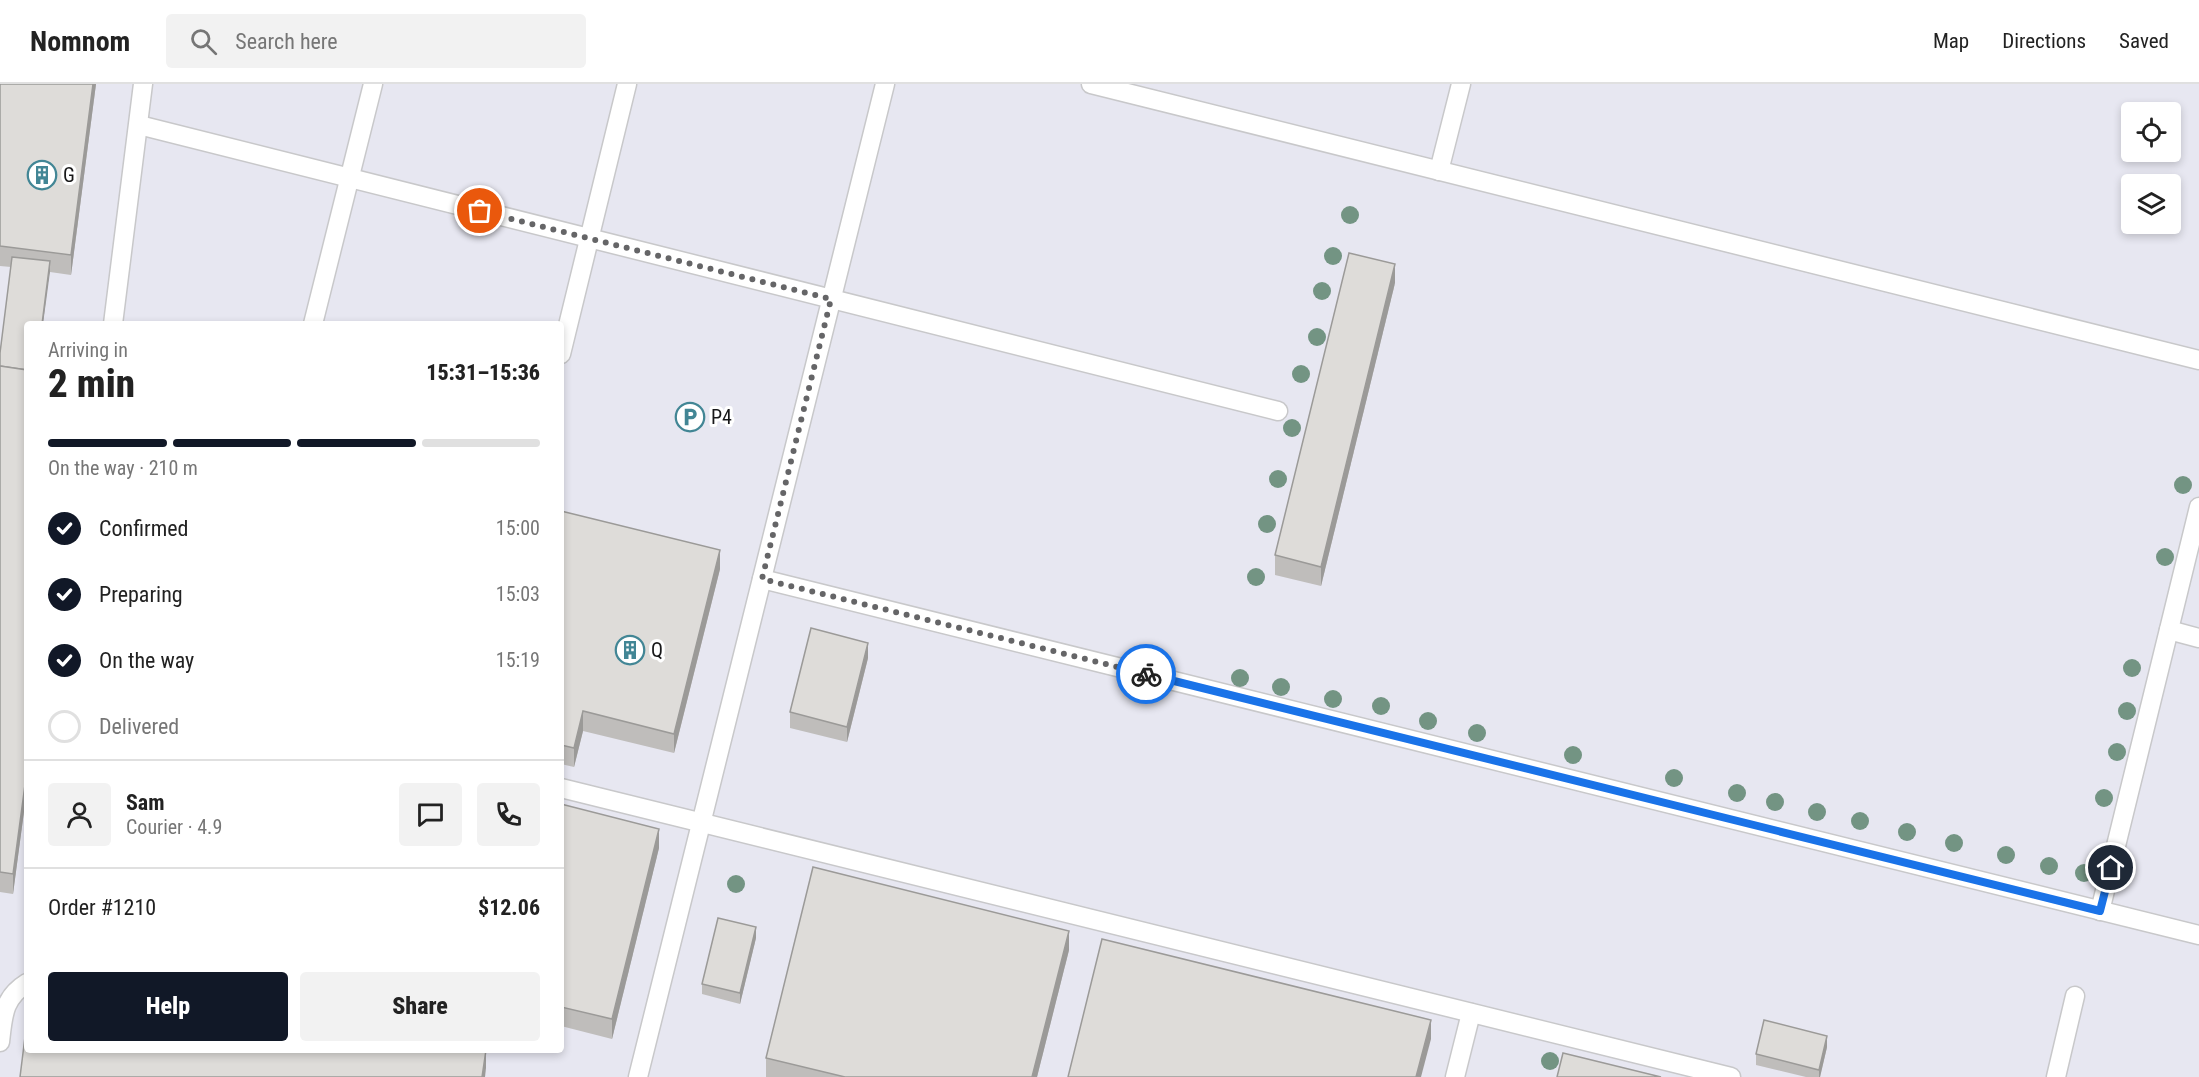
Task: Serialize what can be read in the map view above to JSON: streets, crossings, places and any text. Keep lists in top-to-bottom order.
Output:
{
  "places": {
    "building": ["G", "Q"],
    "parking": ["P4"]
  },
  "page": {
    "header": "Nomnom",
    "search": "Search here",
    "nav": ["Map", "Directions", "Saved"],
    "heading": ["2 min", "Arriving in", "15:31–15:36"],
    "panel": [
      "Sam",
      "Courier · 4.9",
      "Order #1210",
      "$12.06"
    ],
    "bar": "On the way · 210 m",
    "list": [
      ["Confirmed", "15:00"],
      ["Preparing", "15:03"],
      ["On the way", "15:19"],
      "Delivered"
    ],
    "buttons": ["Help", "Share"]
  }
}
